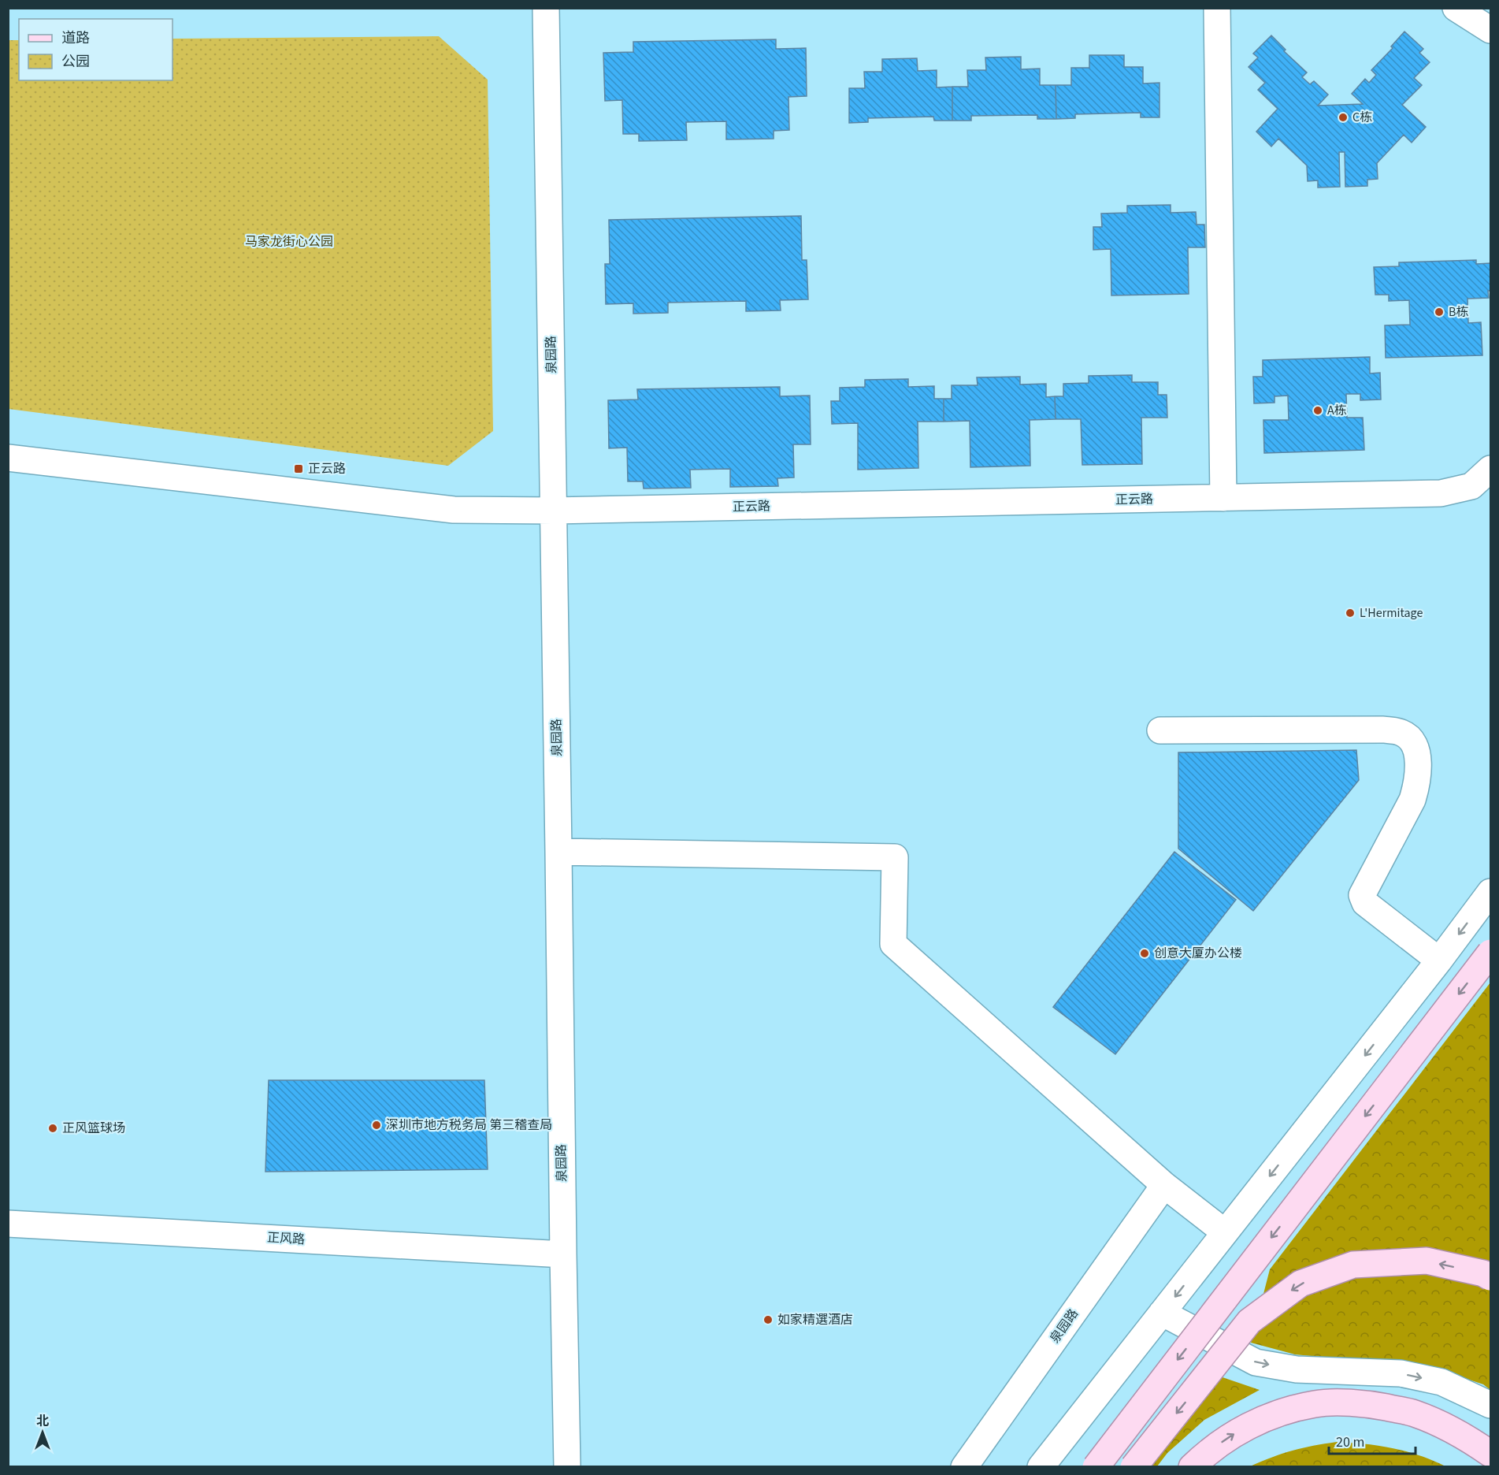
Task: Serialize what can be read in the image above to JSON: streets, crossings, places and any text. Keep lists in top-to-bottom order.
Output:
{
  "streets": {
    "street": ["泉园路", "正云路", "正风路"]
  },
  "crossings": [
    ["泉园路", "正云路"],
    ["泉园路", "正风路"]
  ],
  "parks": ["马家龙街心公园"],
  "places": {
    "other": [
      "C栋",
      "B栋",
      "A栋",
      "L'Hermitage",
      "创意大厦办公楼",
      "深圳市地方税务局 第三稽查局",
      "正风篮球场",
      "如家精選酒店"
    ],
    "transit": ["正云路"]
  },
  "legend": ["道路", "公园"],
  "scale_bar": "20 m",
  "north": "top"
}
